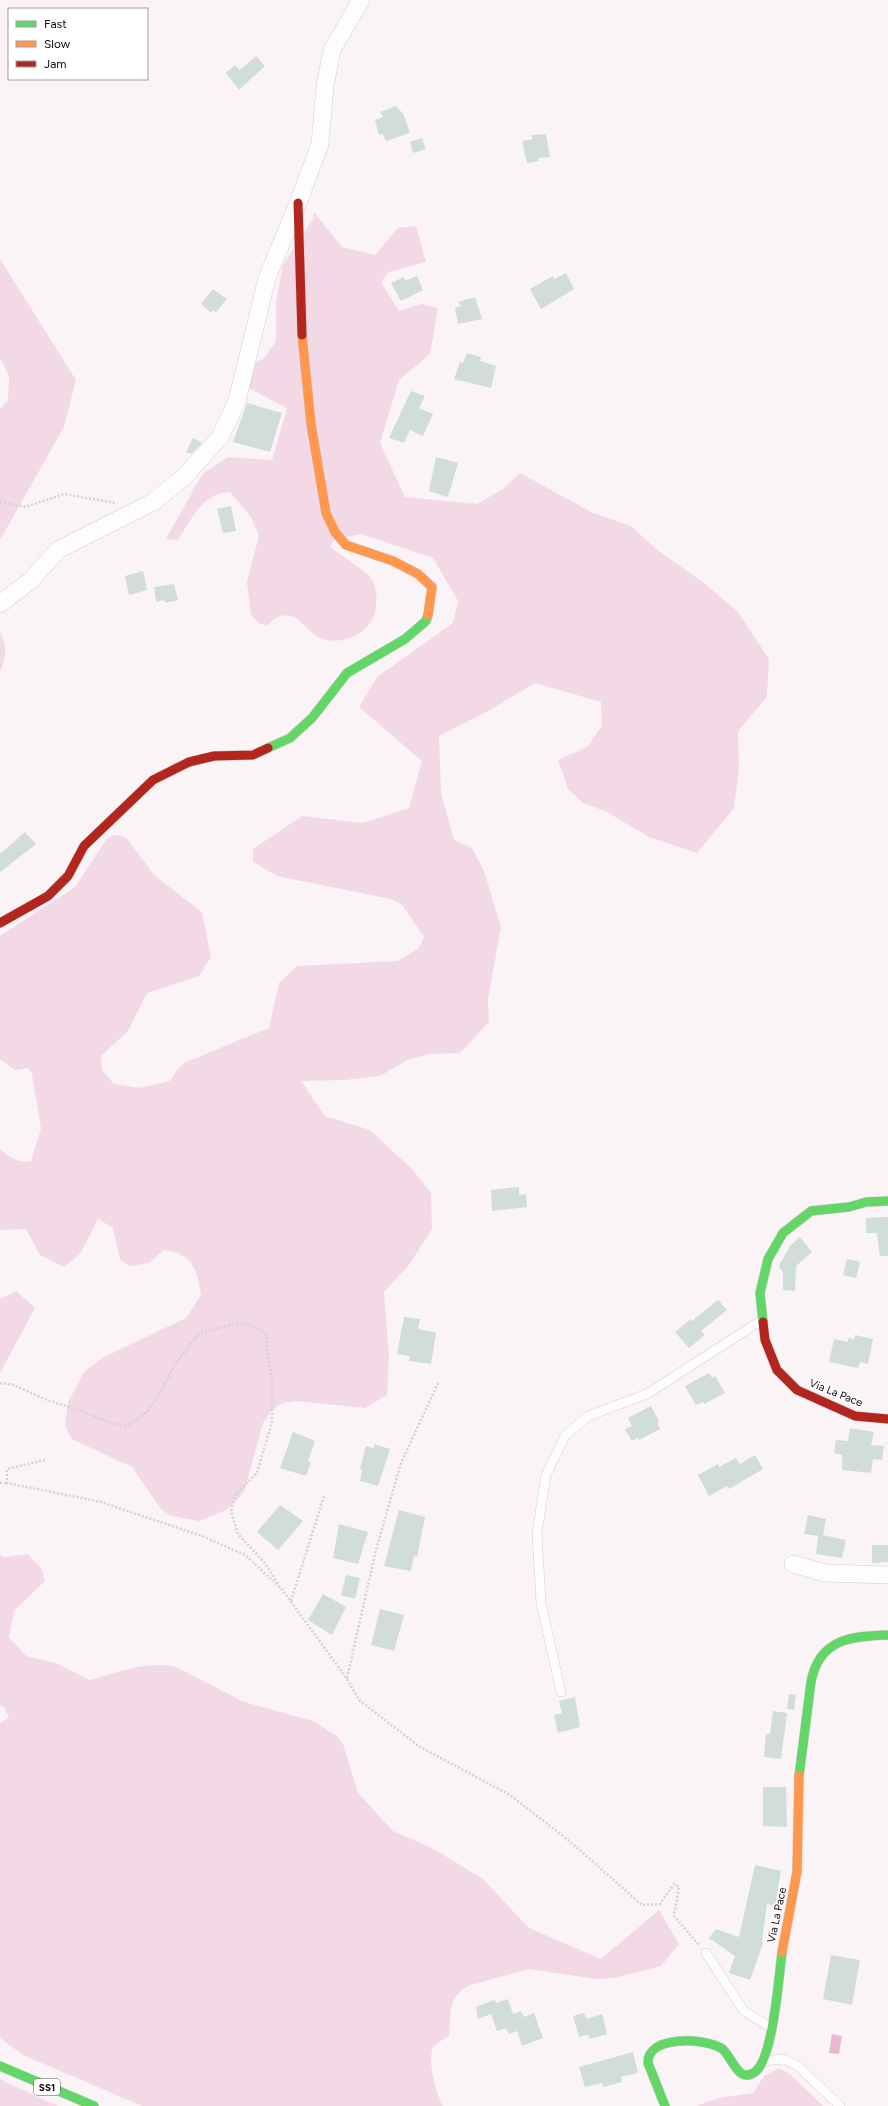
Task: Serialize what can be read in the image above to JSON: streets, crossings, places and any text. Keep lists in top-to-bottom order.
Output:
{
  "streets": {
    "street": ["Via La Pace", "SS1"]
  },
  "legend": ["Fast", "Slow", "Jam"]
}
